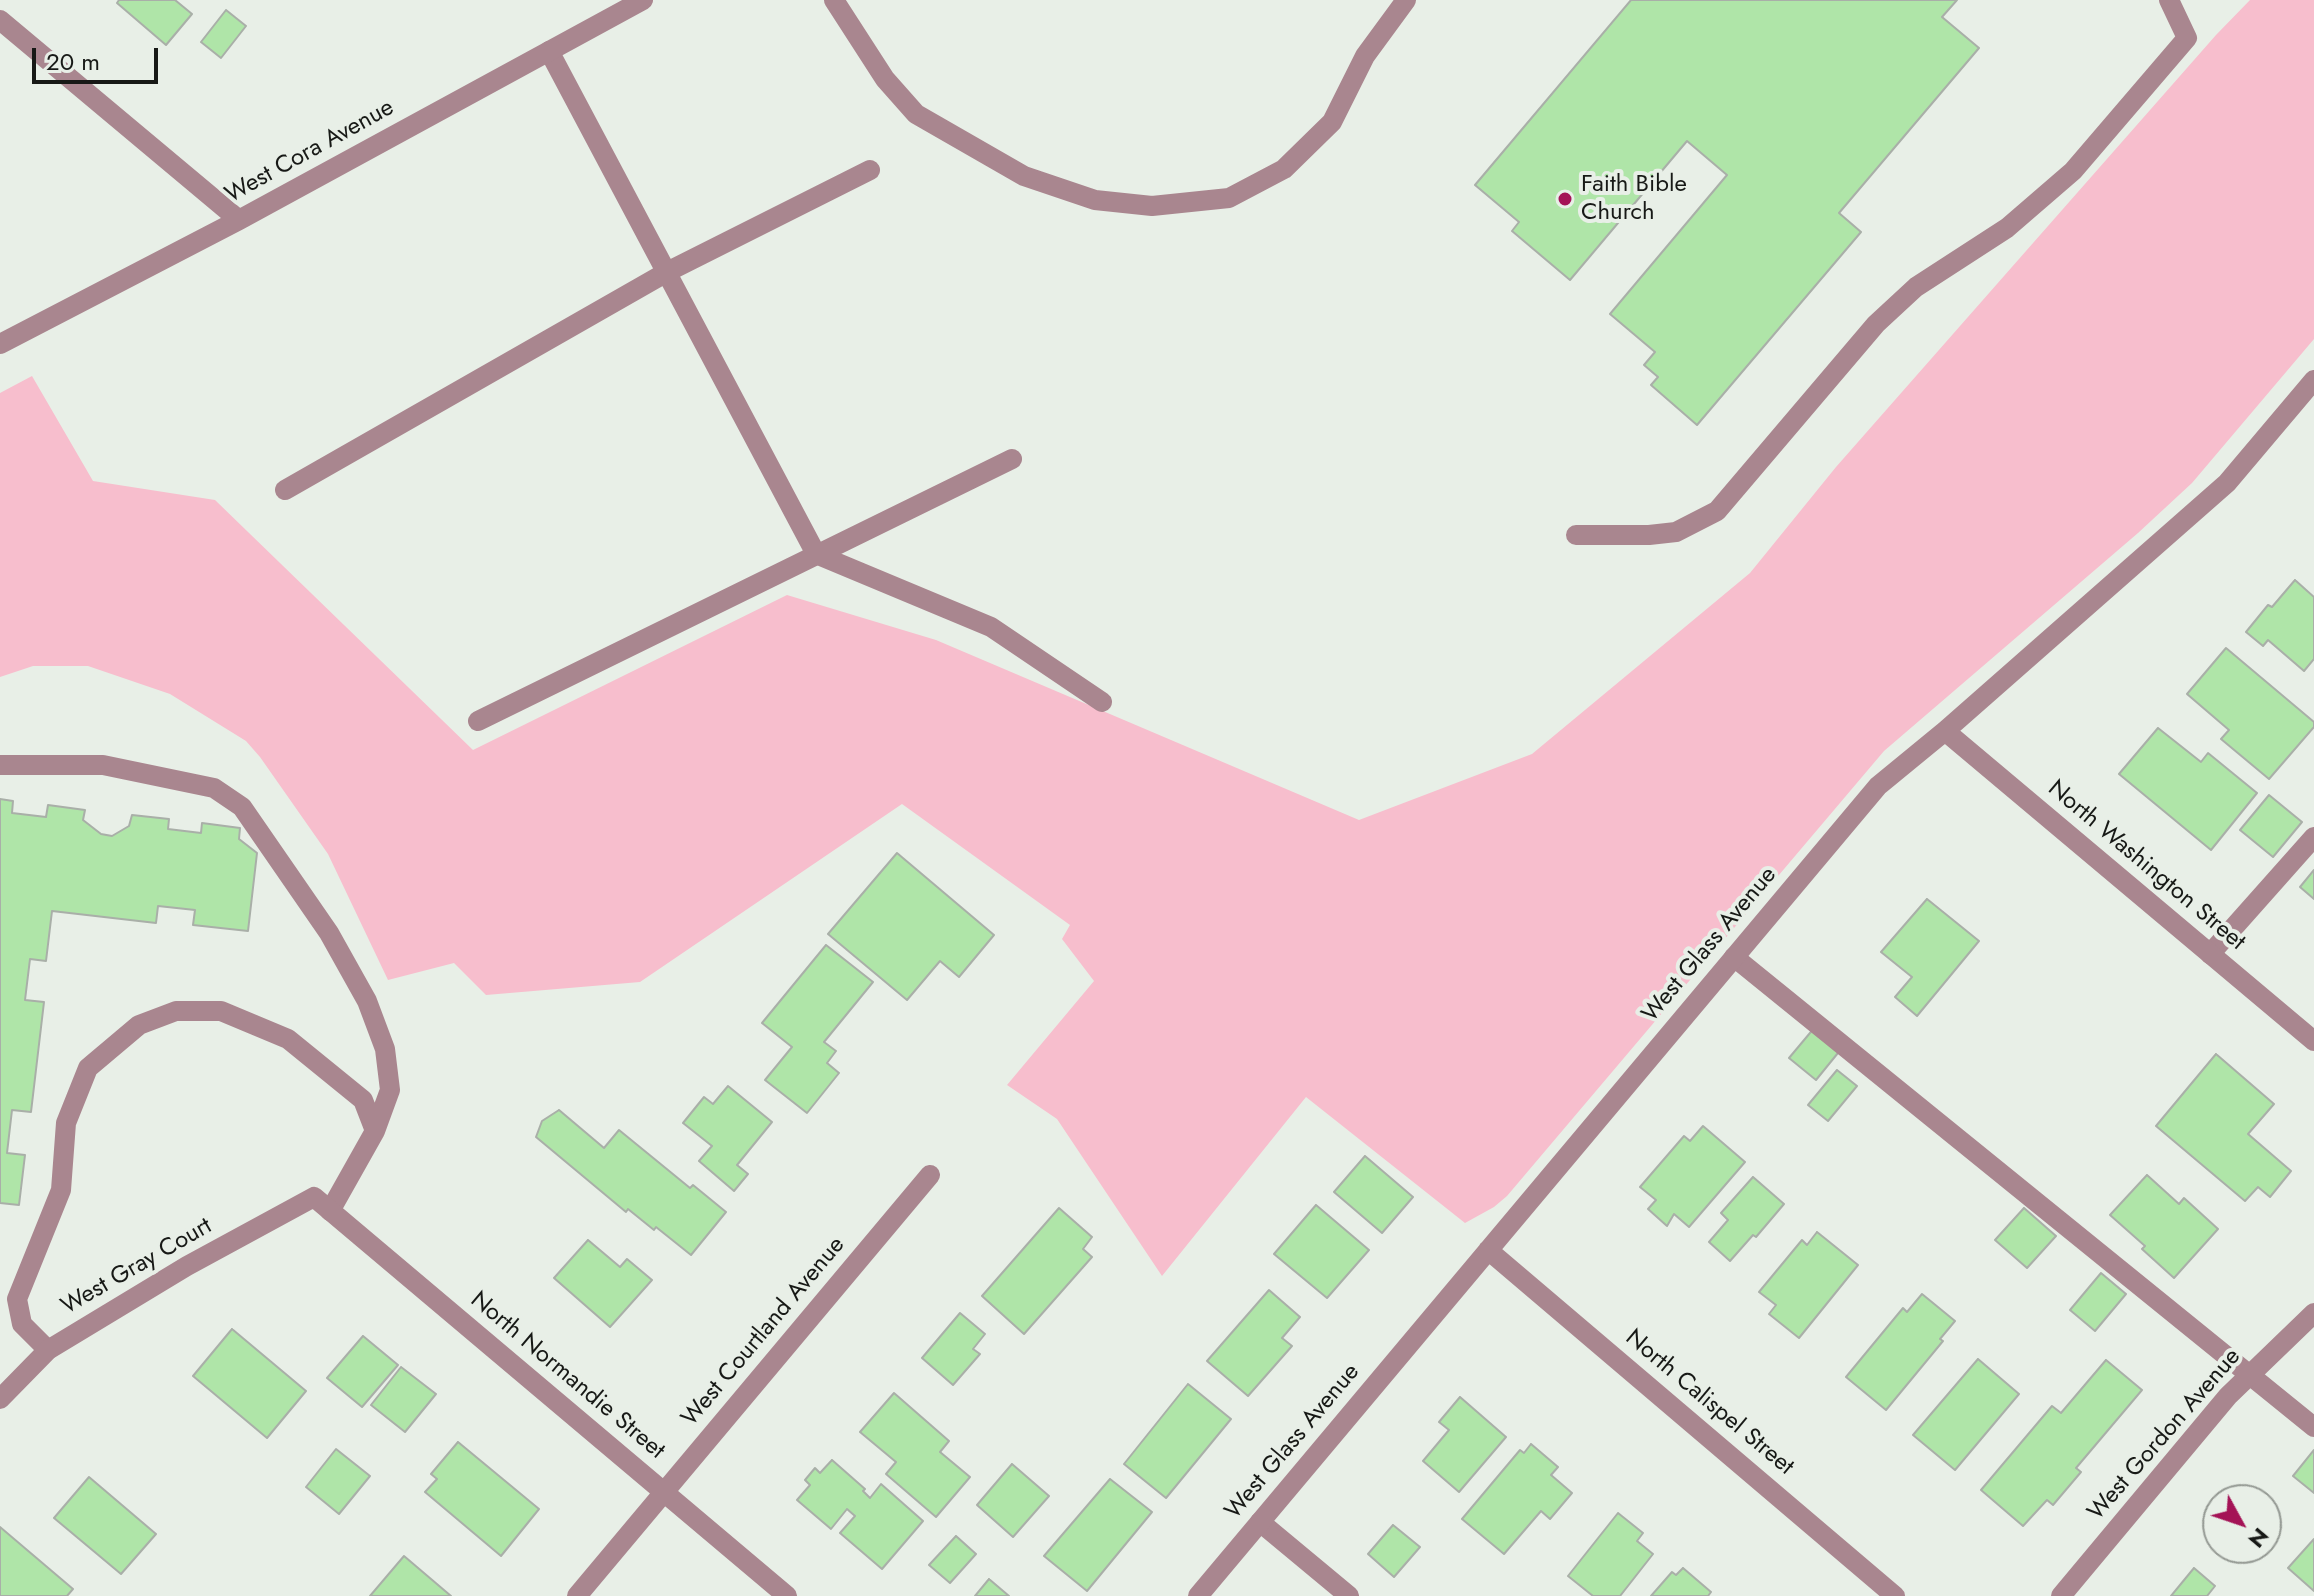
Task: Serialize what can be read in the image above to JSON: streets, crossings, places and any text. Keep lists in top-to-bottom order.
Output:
{
  "streets": {
    "street": [
      "West Cora Avenue",
      "North Washington Street",
      "West Glass Avenue",
      "West Gray Court",
      "West Courtland Avenue",
      "North Normandie Street",
      "North Calispel Street",
      "West Gordon Avenue"
    ]
  },
  "crossings": [
    ["North Washington Street", "West Glass Avenue"],
    ["West Glass Avenue", "North Calispel Street"],
    ["West Gray Court", "North Normandie Street"],
    ["West Courtland Avenue", "North Normandie Street"]
  ],
  "places": ["Faith Bible Church"],
  "scale_bar": "20 m",
  "north": "bottom right"
}
